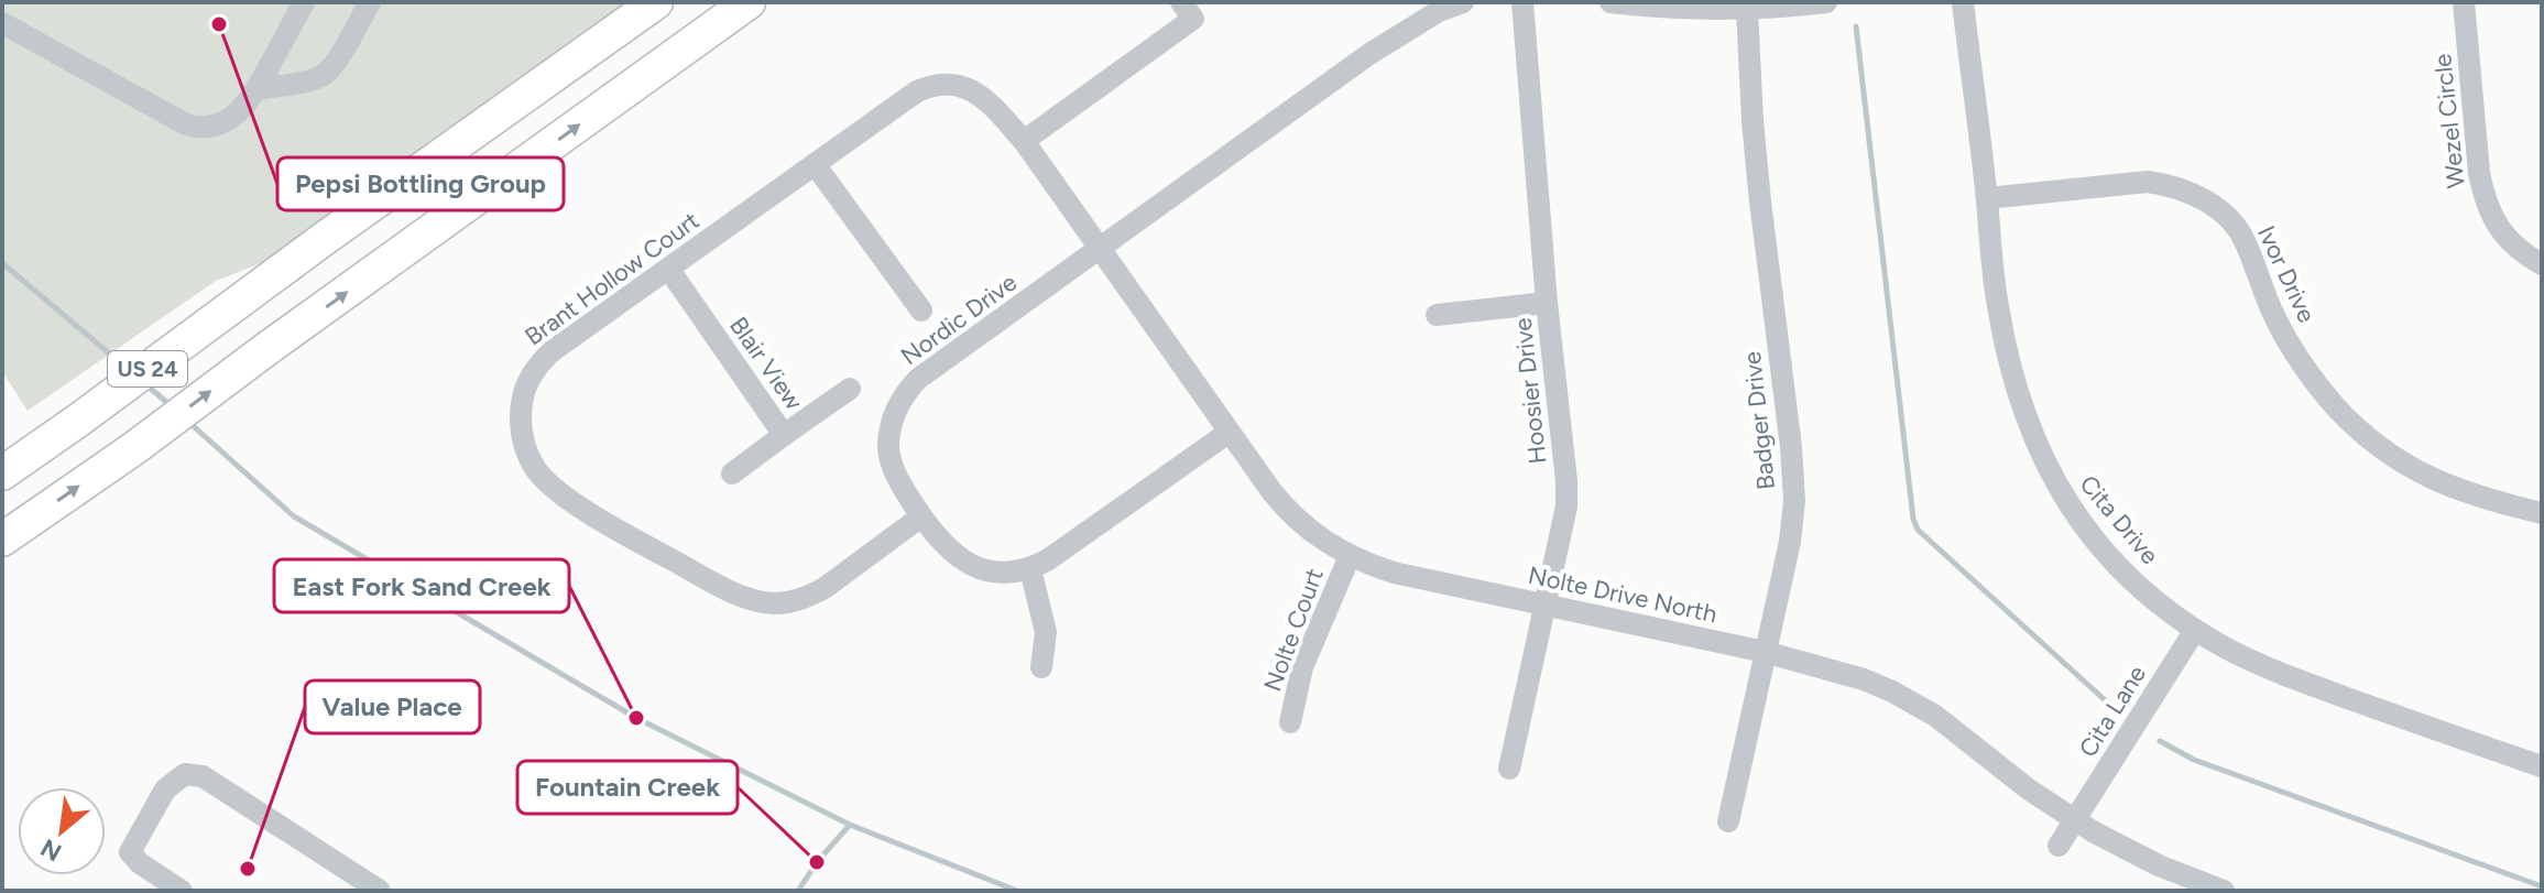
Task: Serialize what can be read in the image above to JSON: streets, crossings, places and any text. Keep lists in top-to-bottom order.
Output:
{
  "streets": {
    "highway": ["US 24"],
    "street": [
      "Wezel Circle",
      "Ivor Drive",
      "Brant Hollow Court",
      "Nordic Drive",
      "Blair View",
      "Hoosier Drive",
      "Badger Drive",
      "Cita Drive",
      "Nolte Drive North",
      "Nolte Court",
      "Cita Lane"
    ]
  },
  "crossings": [
    ["Ivor Drive", "Cita Drive"],
    ["Brant Hollow Court", "Nordic Drive"],
    ["Brant Hollow Court", "Blair View"],
    ["Brant Hollow Court", "Nolte Drive North"],
    ["Nordic Drive", "Nolte Drive North"],
    ["Hoosier Drive", "Nolte Drive North"],
    ["Badger Drive", "Nolte Drive North"],
    ["Cita Drive", "Cita Lane"],
    ["Nolte Drive North", "Nolte Court"],
    ["Nolte Drive North", "Cita Lane"]
  ],
  "places": [
    "Pepsi Bottling Group",
    "East Fork Sand Creek",
    "Fountain Creek",
    "Value Place"
  ],
  "north": "bottom left"
}
